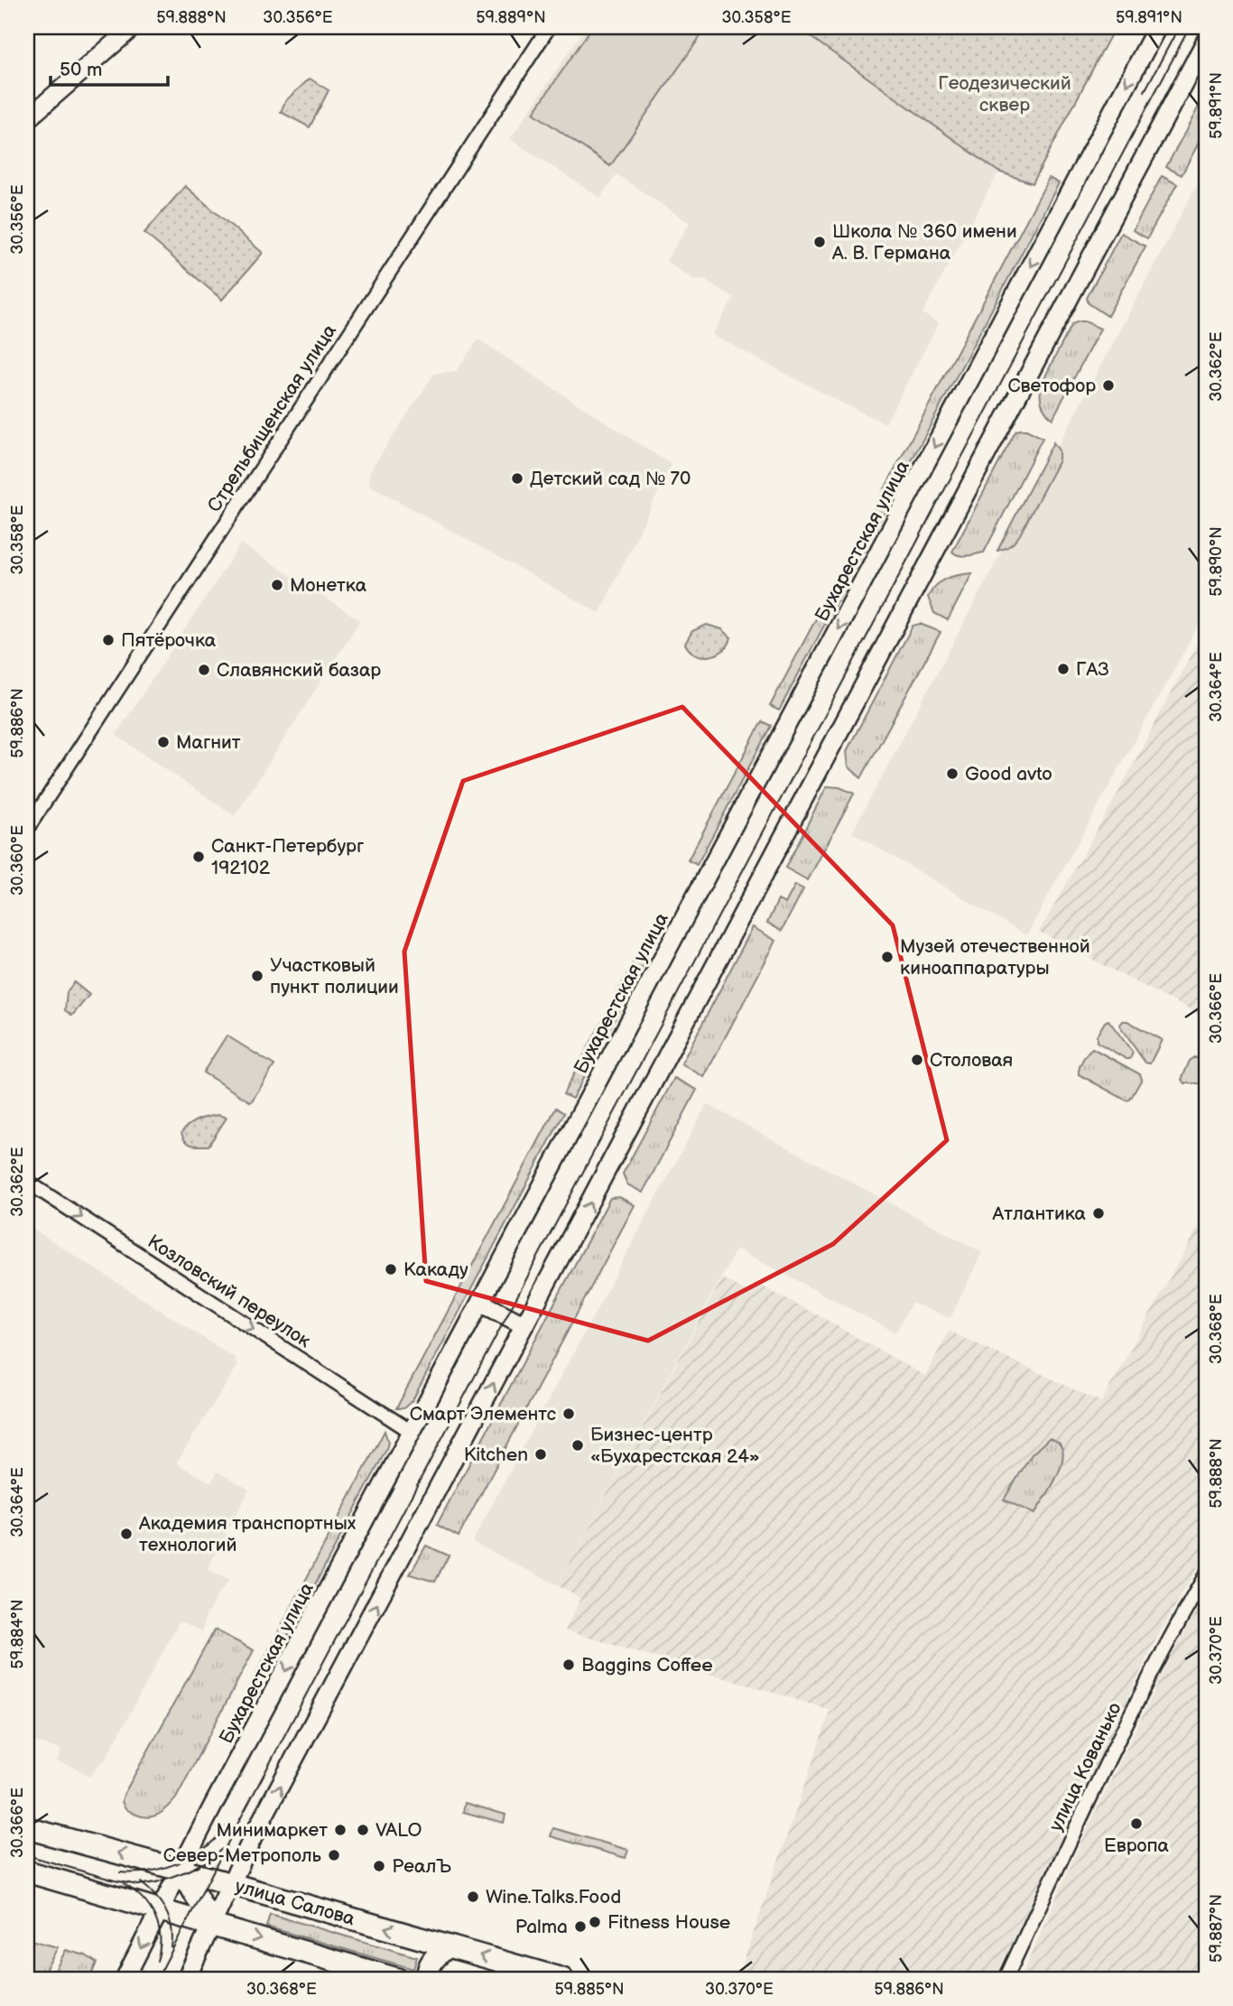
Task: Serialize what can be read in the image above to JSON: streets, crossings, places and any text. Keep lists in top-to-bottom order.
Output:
{
  "streets": {
    "main road": ["Бухарестская улица", "улица Салова"],
    "street": ["Стрельбищенская улица", "Козловский переулок", "улица Кованько"]
  },
  "crossings": [
    ["Бухарестская улица", "Козловский переулок"],
    ["Бухарестская улица", "улица Салова"]
  ],
  "one_way": ["Козловский переулок"],
  "parks": ["Геодезический сквер"],
  "places": [
    "Школа № 360 имени А. В. Германа",
    "Светофор",
    "Детский сад № 70",
    "Монетка",
    "Пятёрочка",
    "ГАЗ",
    "Славянский базар",
    "Магнит",
    "Good avto",
    "Санкт-Петербург 192102",
    "Музей отечественной киноаппаратуры",
    "Участковый пункт полиции",
    "Столовая",
    "Атлантика",
    "Какаду",
    "Смарт Элементс",
    "Бизнес-центр «Бухарестская 24»",
    "Kitchen",
    "Академия транспортных технологий",
    "Baggins Coffee",
    "Европа",
    "Минимаркет",
    "VALO",
    "Север-Метрополь",
    "РеалЪ",
    "Wine.Talks.Food",
    "Fitness House",
    "Palma"
  ],
  "scale_bar": "50 m",
  "coordinates": [
    "59.888°N",
    "30.356°E",
    "59.889°N",
    "30.358°E",
    "59.891°N",
    "30.362°E",
    "59.890°N",
    "30.364°E",
    "59.886°N",
    "30.360°E",
    "30.366°E",
    "30.368°E",
    "59.884°N",
    "30.370°E",
    "59.887°N",
    "59.885°N"
  ]
}
